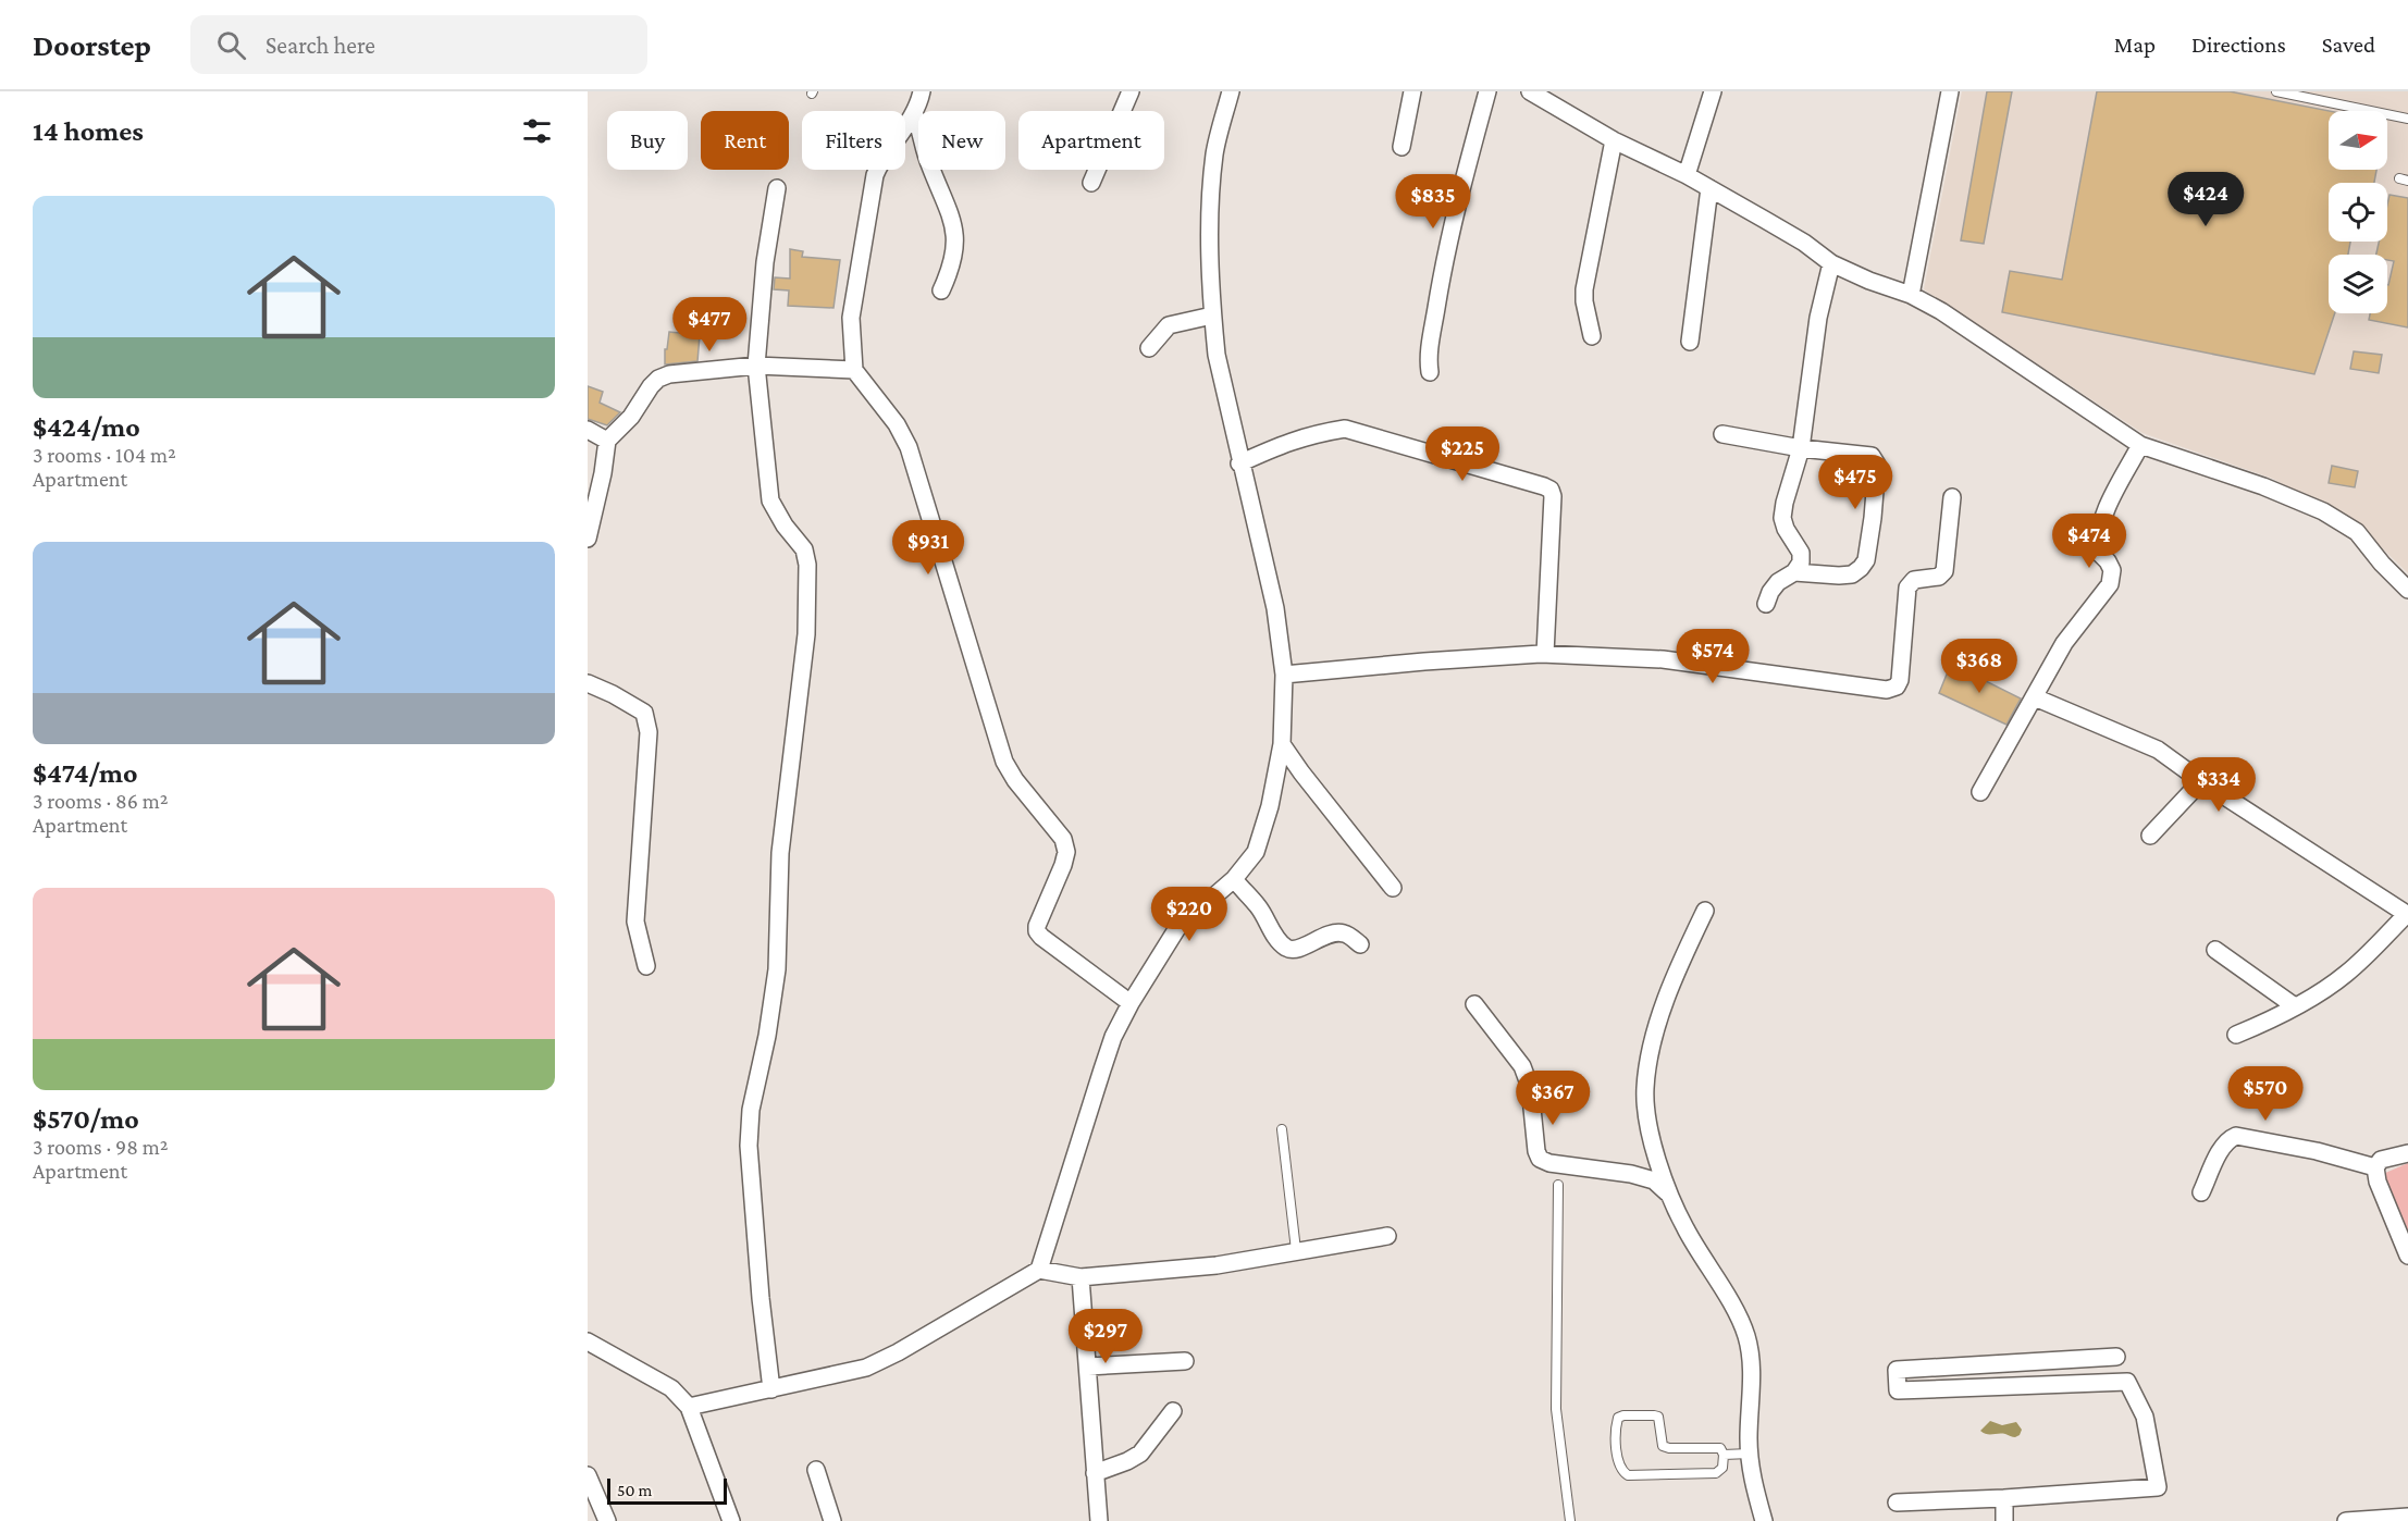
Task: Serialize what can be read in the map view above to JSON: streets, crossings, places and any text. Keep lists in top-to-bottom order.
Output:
{
  "scale_bar": "50 m",
  "north": "right",
  "page": {
    "header": "Doorstep",
    "search": "Search here",
    "nav": ["Map", "Directions", "Saved"],
    "heading": "14 homes",
    "chip": [
      "Buy",
      "Rent",
      "Filters",
      "New",
      "Apartment"
    ],
    "list": [
      {
        "name": "$424/mo",
        "note": "3 rooms · 104 m² · Apartment"
      },
      {
        "name": "$474/mo",
        "note": "3 rooms · 86 m² · Apartment"
      },
      {
        "name": "$570/mo",
        "note": "3 rooms · 98 m² · Apartment"
      }
    ],
    "price": [
      "$424",
      "$835",
      "$477",
      "$225",
      "$475",
      "$474",
      "$931",
      "$574",
      "$368",
      "$334",
      "$220",
      "$570",
      "$367",
      "$297"
    ],
    "scale": "50 m"
  }
}
